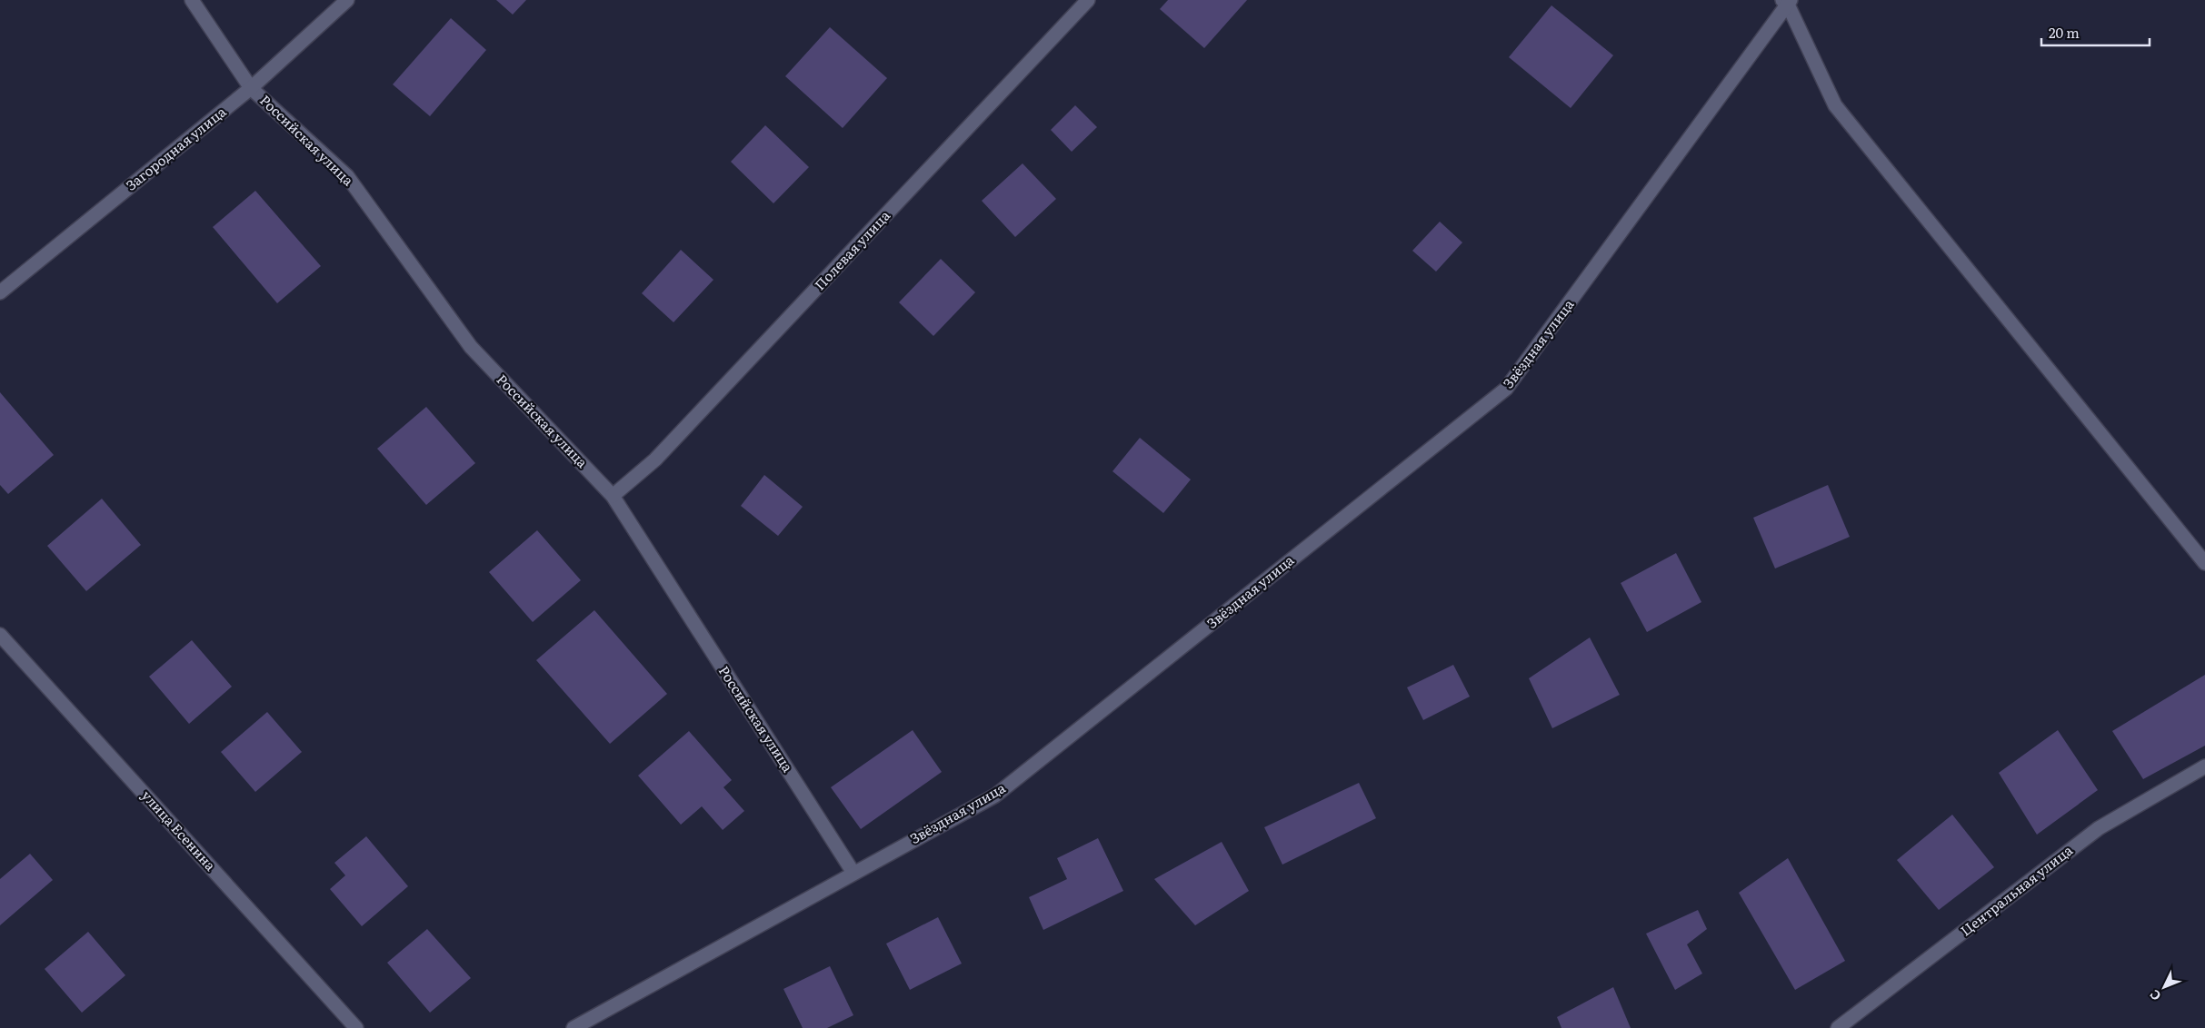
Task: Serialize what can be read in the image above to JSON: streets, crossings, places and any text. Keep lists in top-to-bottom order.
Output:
{
  "streets": {
    "street": [
      "Российская улица",
      "Загородная улица",
      "Полевая улица",
      "Звёздная улица",
      "улица Есенина",
      "Центральная улица"
    ]
  },
  "crossings": [
    ["Российская улица", "Загородная улица"],
    ["Российская улица", "Полевая улица"],
    ["Российская улица", "Звёздная улица"]
  ],
  "scale_bar": "20 m",
  "north": "bottom left"
}
